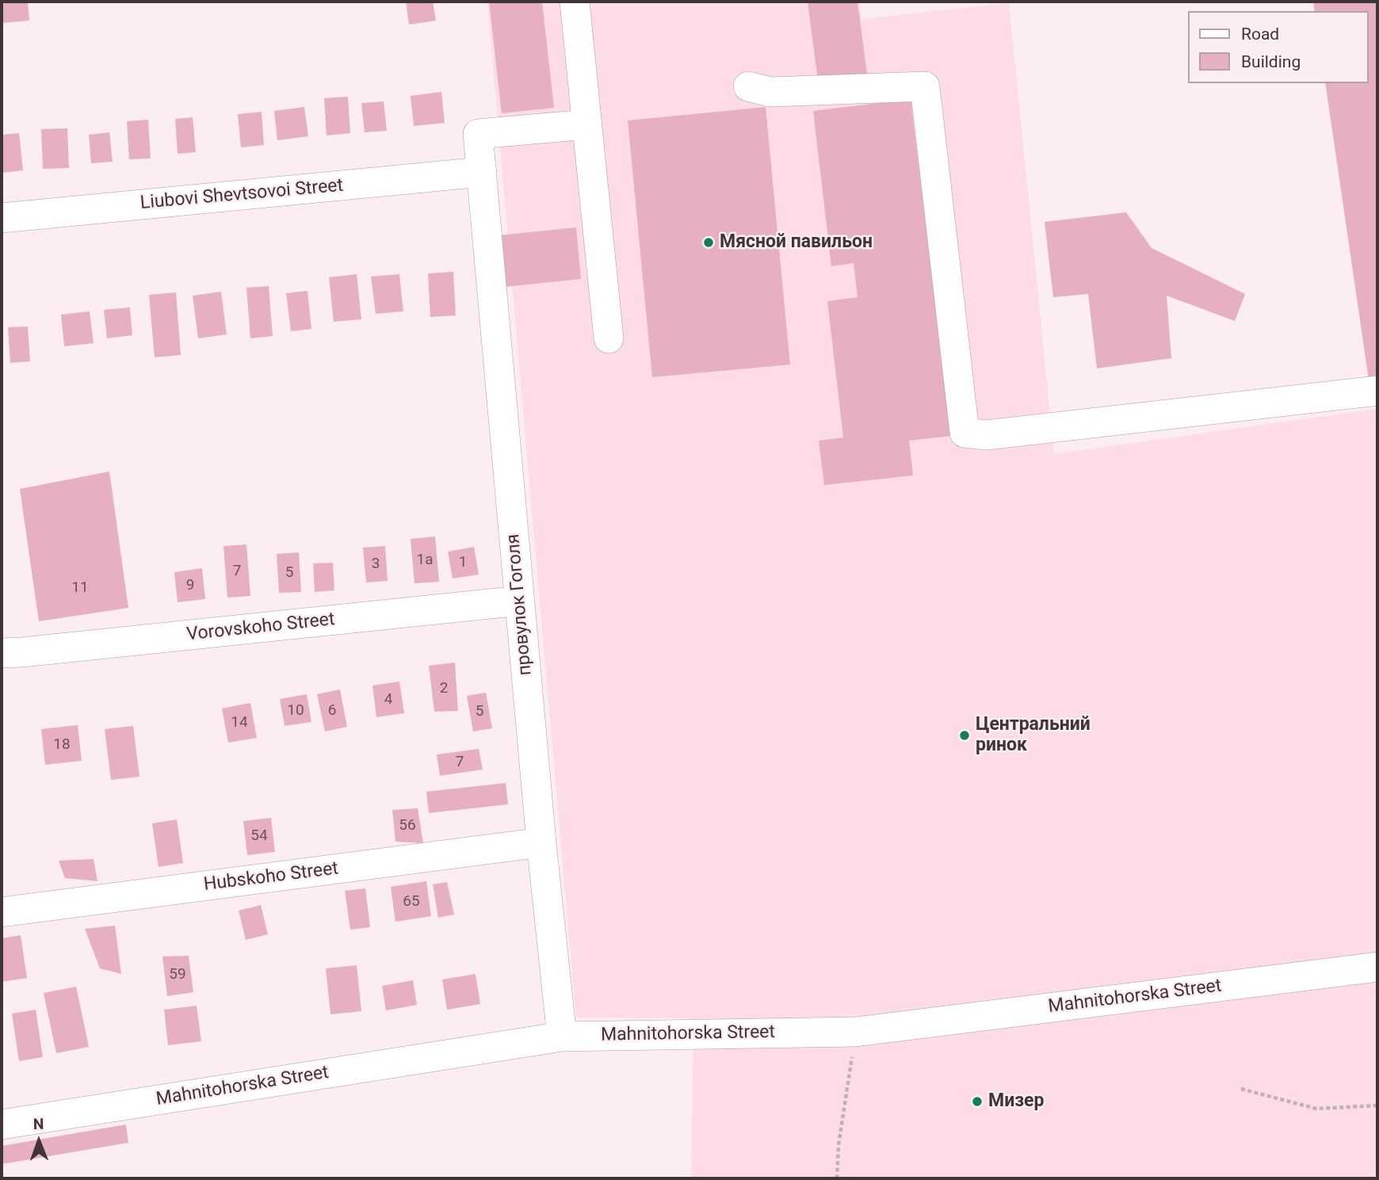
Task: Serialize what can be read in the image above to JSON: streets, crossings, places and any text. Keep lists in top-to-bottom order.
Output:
{
  "streets": {
    "street": [
      "Liubovi Shevtsovoi Street",
      "провулок Гоголя",
      "Vorovskoho Street",
      "Hubskoho Street",
      "Mahnitohorska Street"
    ]
  },
  "crossings": [
    ["Liubovi Shevtsovoi Street", "провулок Гоголя"],
    ["провулок Гоголя", "Vorovskoho Street"],
    ["провулок Гоголя", "Hubskoho Street"],
    ["провулок Гоголя", "Mahnitohorska Street"]
  ],
  "places": ["Мясной павильон", "Центральний ринок", "Мизер"],
  "house_numbers": [
    "1а",
    "1",
    "3",
    "7",
    "5",
    "9",
    "11",
    "2",
    "4",
    "10",
    "6",
    "5",
    "14",
    "18",
    "7",
    "56",
    "54",
    "65",
    "59"
  ],
  "legend": ["Road", "Building"],
  "north": "top"
}
